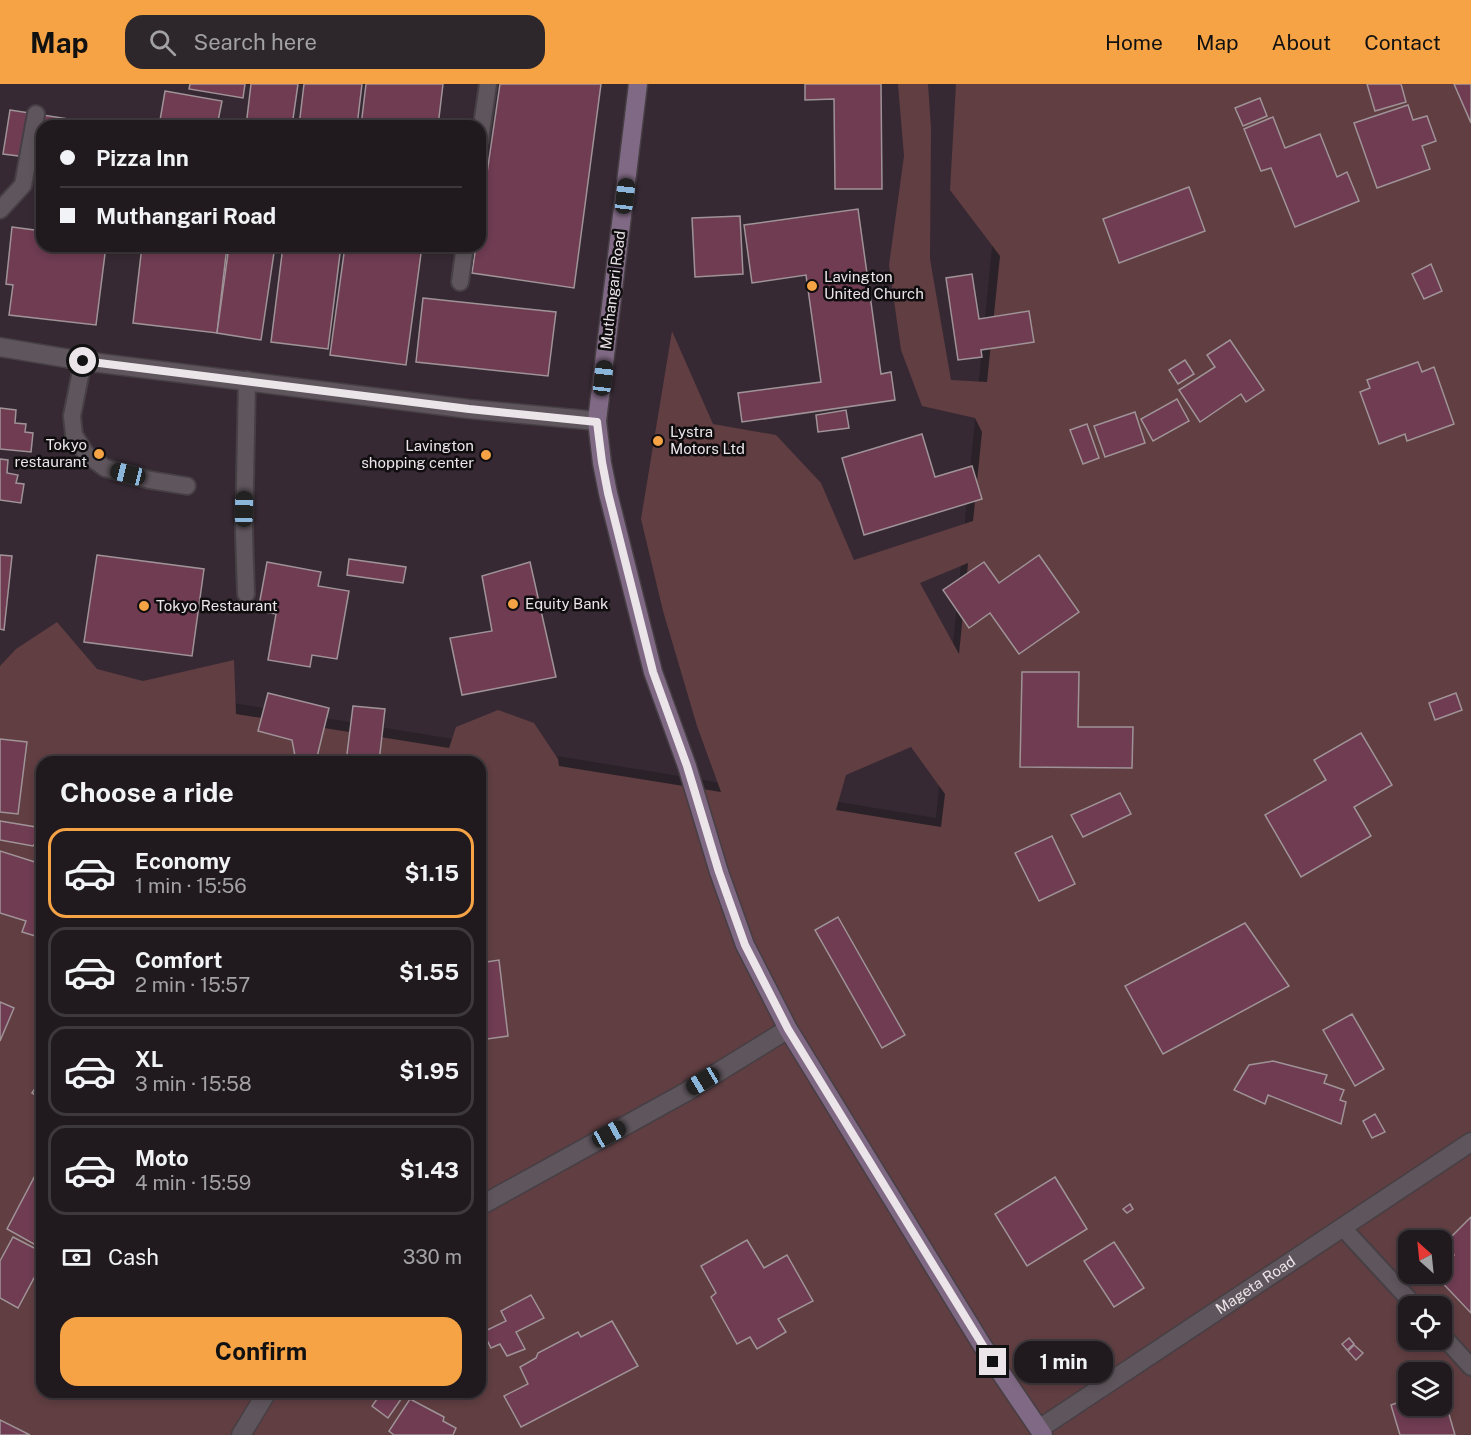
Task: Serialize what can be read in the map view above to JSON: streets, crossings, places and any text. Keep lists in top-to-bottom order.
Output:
{
  "streets": {
    "street": ["Muthangari Road", "Mageta Road"]
  },
  "crossings": [
    ["Muthangari Road", "Mageta Road"]
  ],
  "places": [
    "Lavington United Church",
    "Lystra Motors Ltd",
    "Tokyo restaurant",
    "Lavington shopping center",
    "Equity Bank",
    "Tokyo Restaurant"
  ],
  "north": "top left",
  "page": {
    "header": "Map",
    "search": "Search here",
    "nav": [
      "Home",
      "Map",
      "About",
      "Contact"
    ],
    "banner": ["Pizza Inn", "Muthangari Road"],
    "heading": "Choose a ride",
    "list": [
      {
        "name": "Economy",
        "note": "1 min · 15:56",
        "value": "$1.15"
      },
      {
        "name": "Comfort",
        "note": "2 min · 15:57",
        "value": "$1.55"
      },
      {
        "name": "XL",
        "note": "3 min · 15:58",
        "value": "$1.95"
      },
      {
        "name": "Moto",
        "note": "4 min · 15:59",
        "value": "$1.43"
      }
    ],
    "pay": ["Cash", "330 m"],
    "buttons": "Confirm",
    "bubble": "1 min"
  }
}
